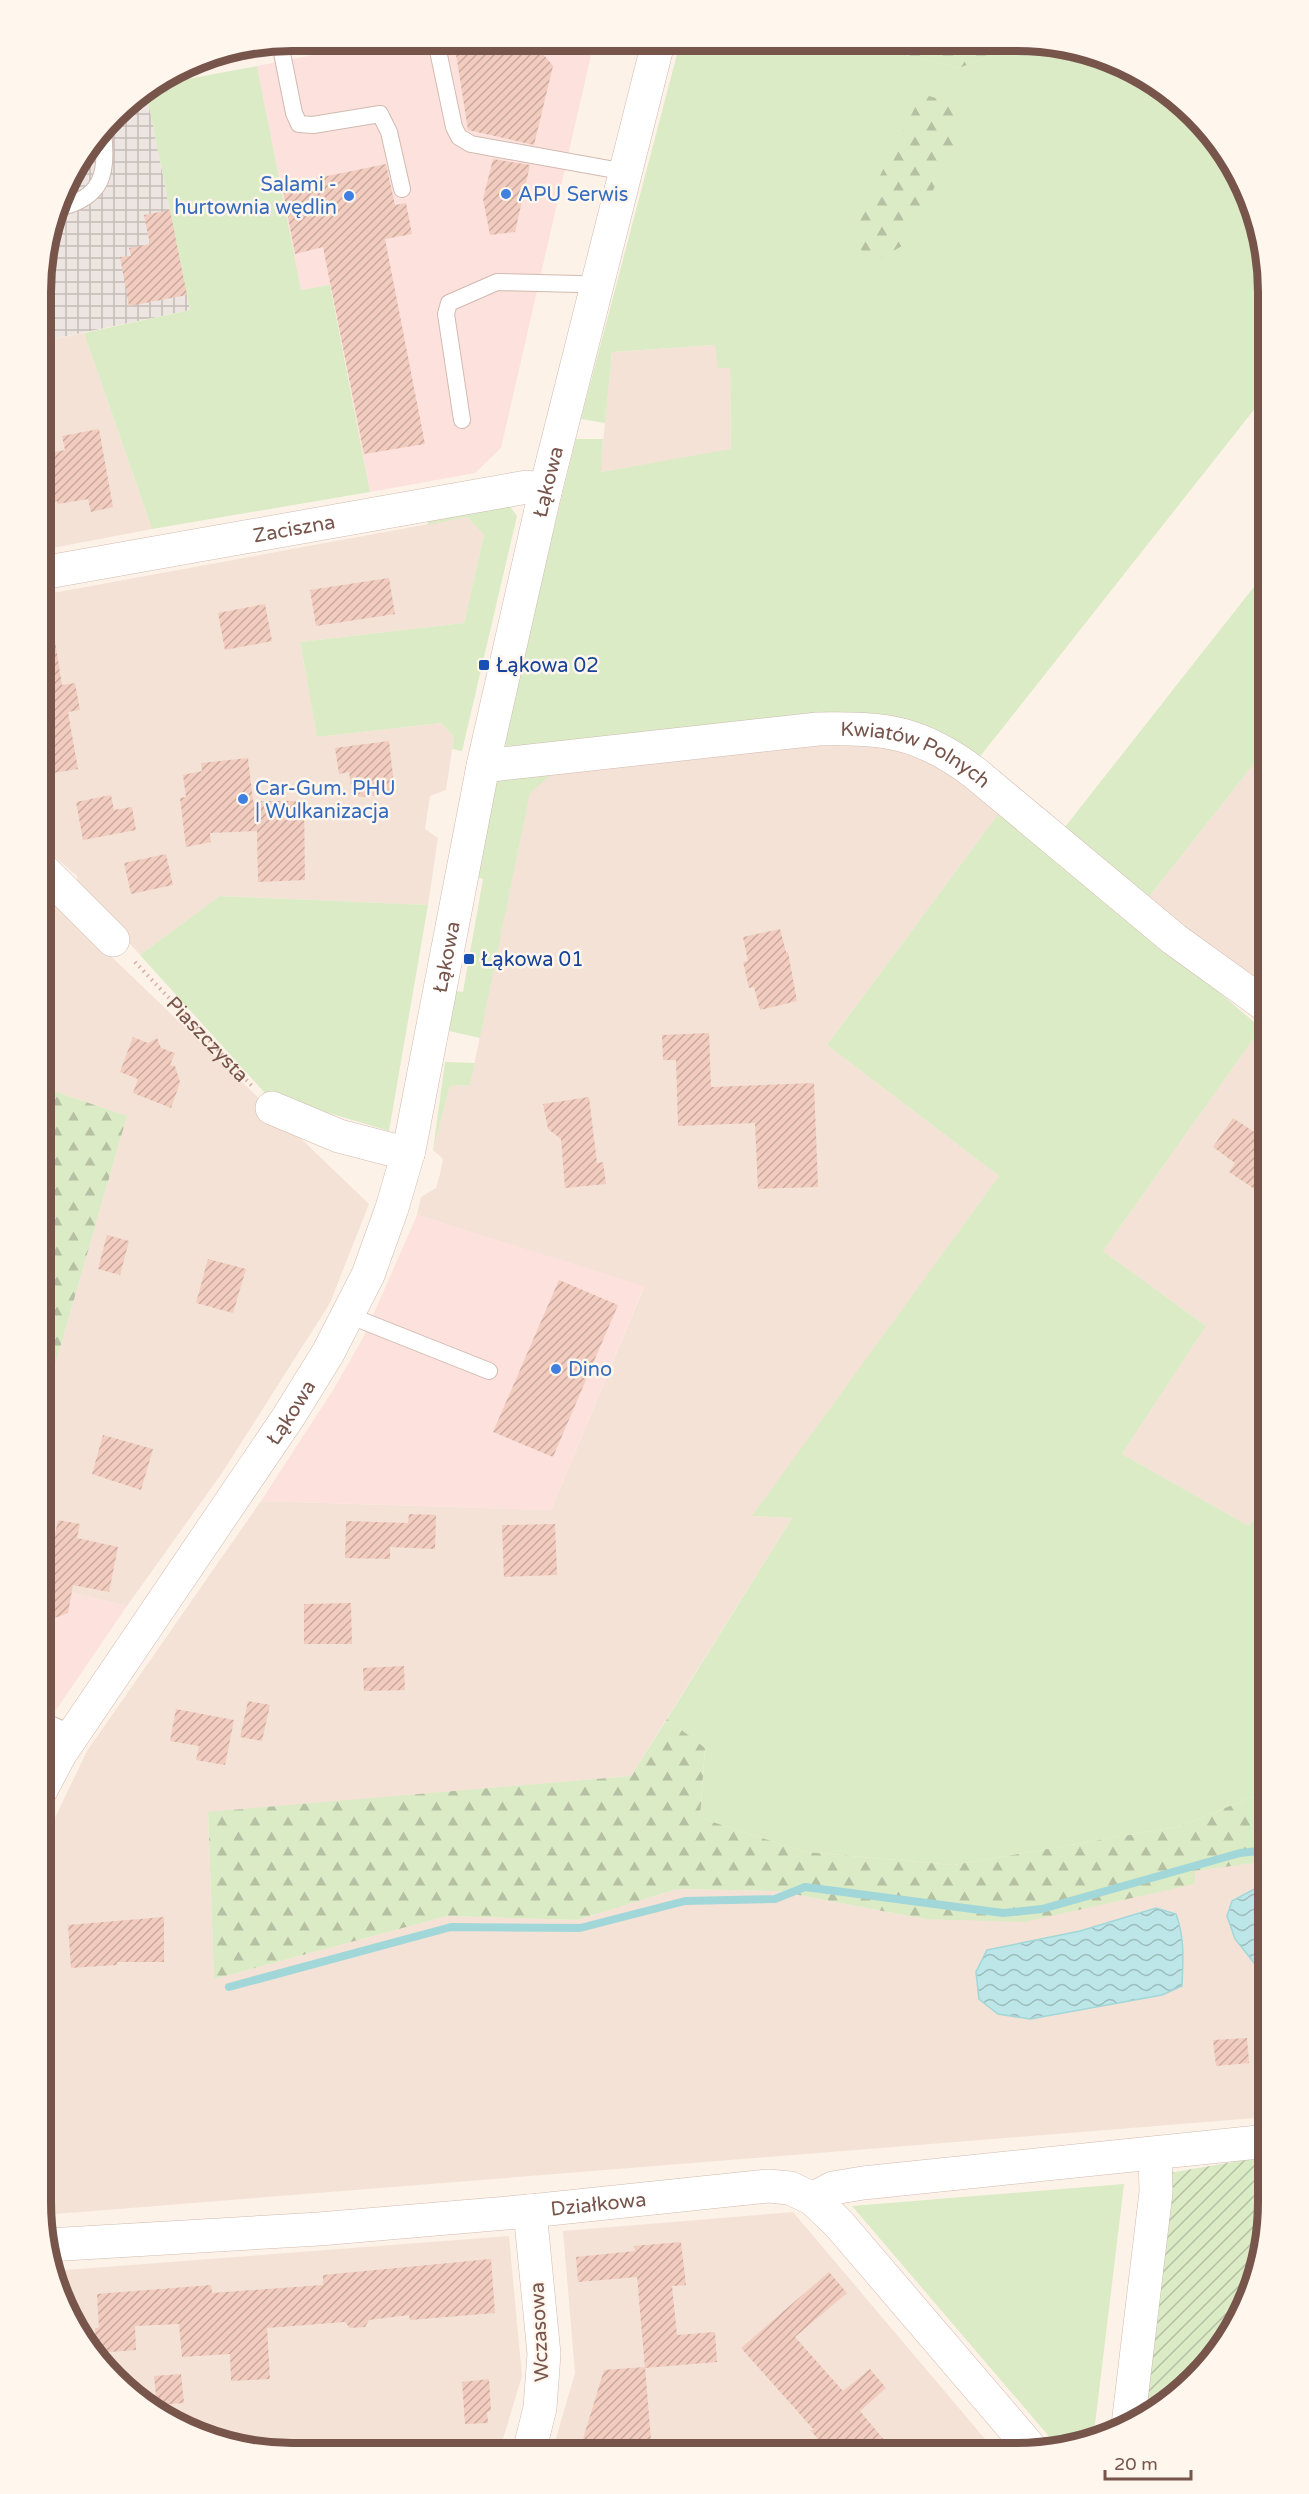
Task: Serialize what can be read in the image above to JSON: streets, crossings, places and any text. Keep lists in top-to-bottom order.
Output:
{
  "streets": {
    "street": [
      "Łąkowa",
      "Zaciszna",
      "Kwiatów Polnych",
      "Działkowa",
      "Wczasowa"
    ],
    "path": ["Piaszczysta"]
  },
  "crossings": [
    ["Łąkowa", "Zaciszna"],
    ["Łąkowa", "Kwiatów Polnych"],
    ["Działkowa", "Wczasowa"]
  ],
  "places": {
    "other": [
      "APU Serwis",
      "Salami - hurtownia wędlin",
      "Car-Gum. PHU | Wulkanizacja",
      "Dino"
    ],
    "transit": ["Łąkowa 02", "Łąkowa 01"]
  },
  "scale_bar": "20 m"
}
